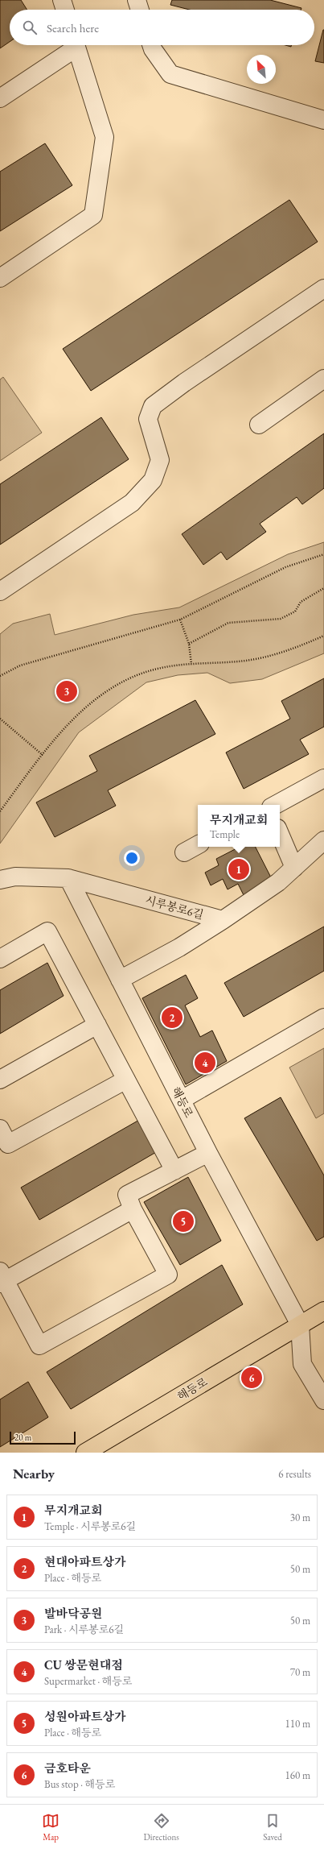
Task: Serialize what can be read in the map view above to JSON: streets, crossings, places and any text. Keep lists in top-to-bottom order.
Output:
{
  "streets": {
    "main road": ["해등로"],
    "street": ["시루봉로6길"]
  },
  "crossings": [
    ["시루봉로6길", "해등로"]
  ],
  "scale_bar": "20 m",
  "north": "top left",
  "page": {
    "search": "Search here",
    "pins": [
      "3",
      "1",
      "2",
      "4",
      "5",
      "6"
    ],
    "popup": ["무지개교회", "Temple"],
    "scale": "20 m",
    "heading": ["Nearby", "6 results"],
    "list": [
      {
        "mark": "1",
        "name": "무지개교회",
        "note": "Temple · 시루봉로6길",
        "value": "30 m"
      },
      {
        "mark": "2",
        "name": "현대아파트상가",
        "note": "Place · 해등로",
        "value": "50 m"
      },
      {
        "mark": "3",
        "name": "발바닥공원",
        "note": "Park · 시루봉로6길",
        "value": "50 m"
      },
      {
        "mark": "4",
        "name": "CU 쌍문현대점",
        "note": "Supermarket · 해등로",
        "value": "70 m"
      },
      {
        "mark": "5",
        "name": "성원아파트상가",
        "note": "Place · 해등로",
        "value": "110 m"
      },
      {
        "mark": "6",
        "name": "금호타운",
        "note": "Bus stop · 해등로",
        "value": "160 m"
      }
    ],
    "nav": ["Map", "Directions", "Saved"]
  }
}
